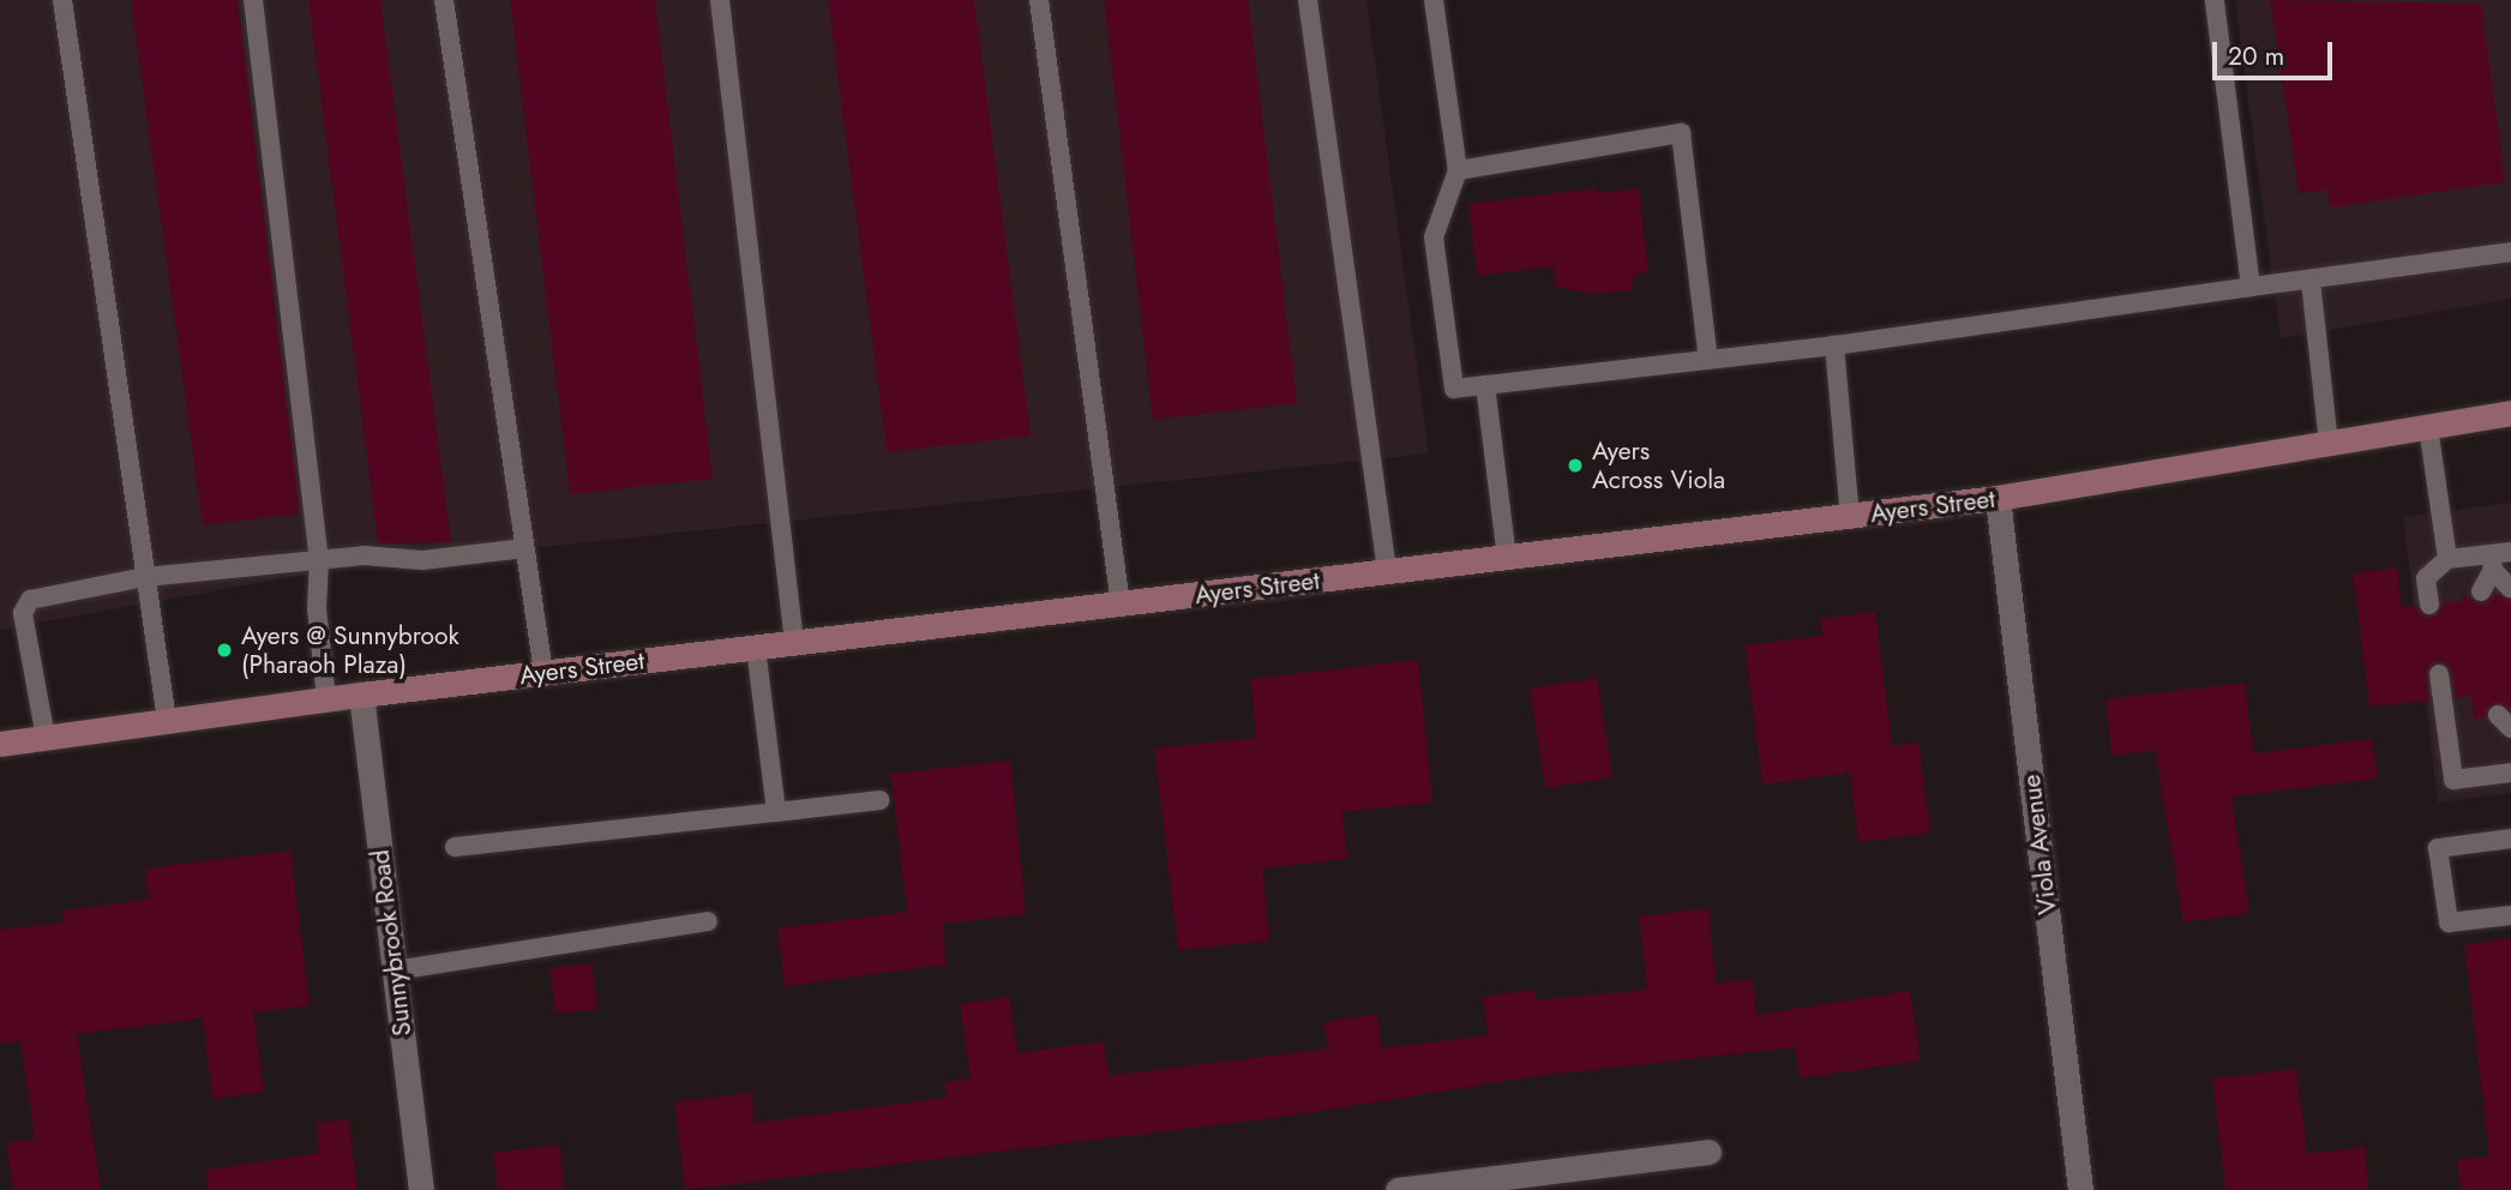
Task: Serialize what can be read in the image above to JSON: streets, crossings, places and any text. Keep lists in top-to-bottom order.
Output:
{
  "streets": {
    "main road": ["Ayers Street"],
    "street": ["Viola Avenue", "Sunnybrook Road"]
  },
  "crossings": [
    ["Ayers Street", "Viola Avenue"],
    ["Ayers Street", "Sunnybrook Road"]
  ],
  "places": ["Ayers Across Viola", "Ayers @ Sunnybrook (Pharaoh Plaza)"],
  "scale_bar": "20 m"
}
